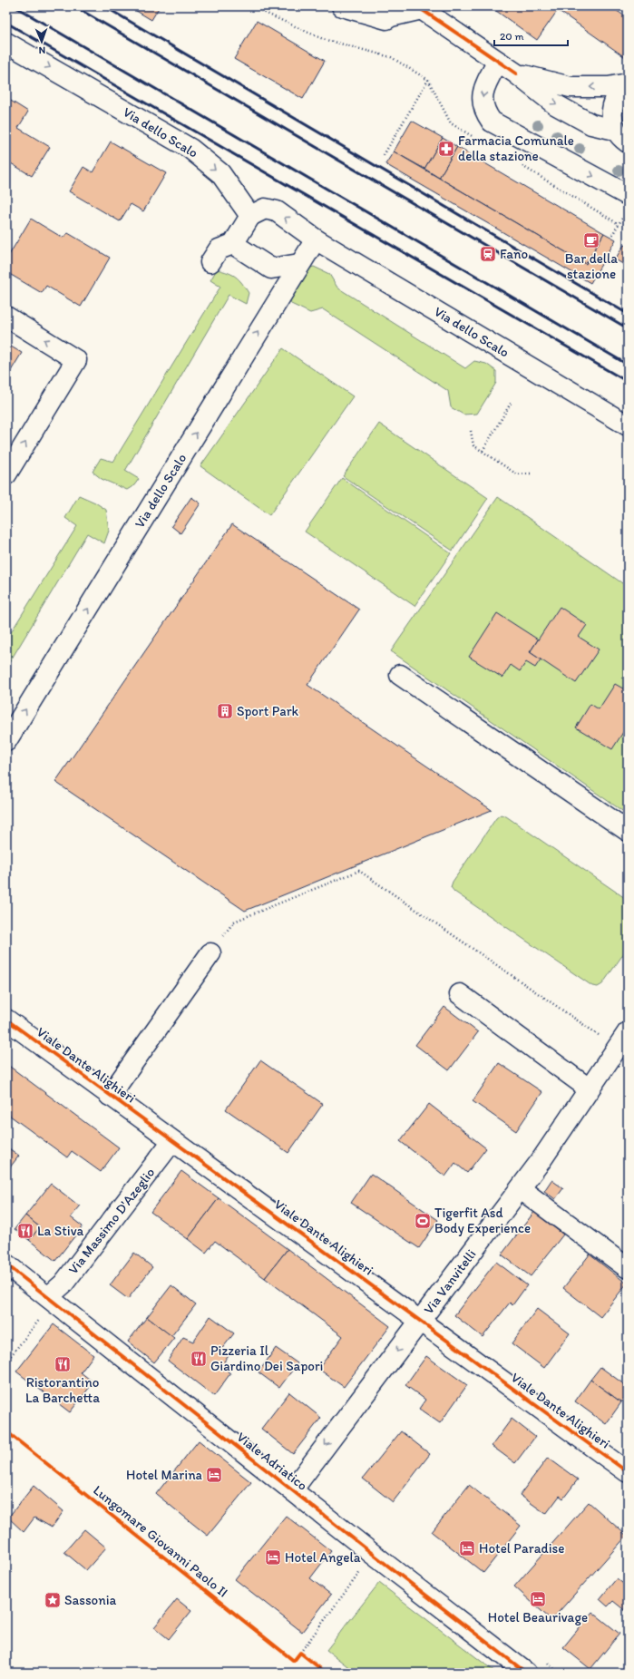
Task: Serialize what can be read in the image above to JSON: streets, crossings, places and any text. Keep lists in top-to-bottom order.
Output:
{
  "streets": {
    "street": [
      "Via dello Scalo",
      "Viale Dante Alighieri",
      "Via Massimo D'Azeglio",
      "Via Vanvitelli",
      "Viale Adriatico"
    ],
    "cycle path": ["Lungomare Giovanni Paolo II"]
  },
  "crossings": [
    ["Viale Dante Alighieri", "Via Massimo D'Azeglio"],
    ["Viale Dante Alighieri", "Via Vanvitelli"],
    ["Via Massimo D'Azeglio", "Viale Adriatico"],
    ["Via Vanvitelli", "Viale Adriatico"]
  ],
  "one_way": ["Via Vanvitelli"],
  "places": {
    "pharmacy": ["Farmacia Comunale della stazione"],
    "cafe": ["Bar della stazione"],
    "station": ["Fano"],
    "building": ["Sport Park"],
    "sports": ["Tigerfit Asd Body Experience"],
    "restaurant": ["La Stiva", "Pizzeria Il Giardino Dei Sapori", "Ristorantino La Barchetta"],
    "hotel": [
      "Hotel Marina",
      "Hotel Paradise",
      "Hotel Angela",
      "Hotel Beaurivage"
    ],
    "place": ["Sassonia"]
  },
  "scale_bar": "20 m",
  "north": "bottom"
}
